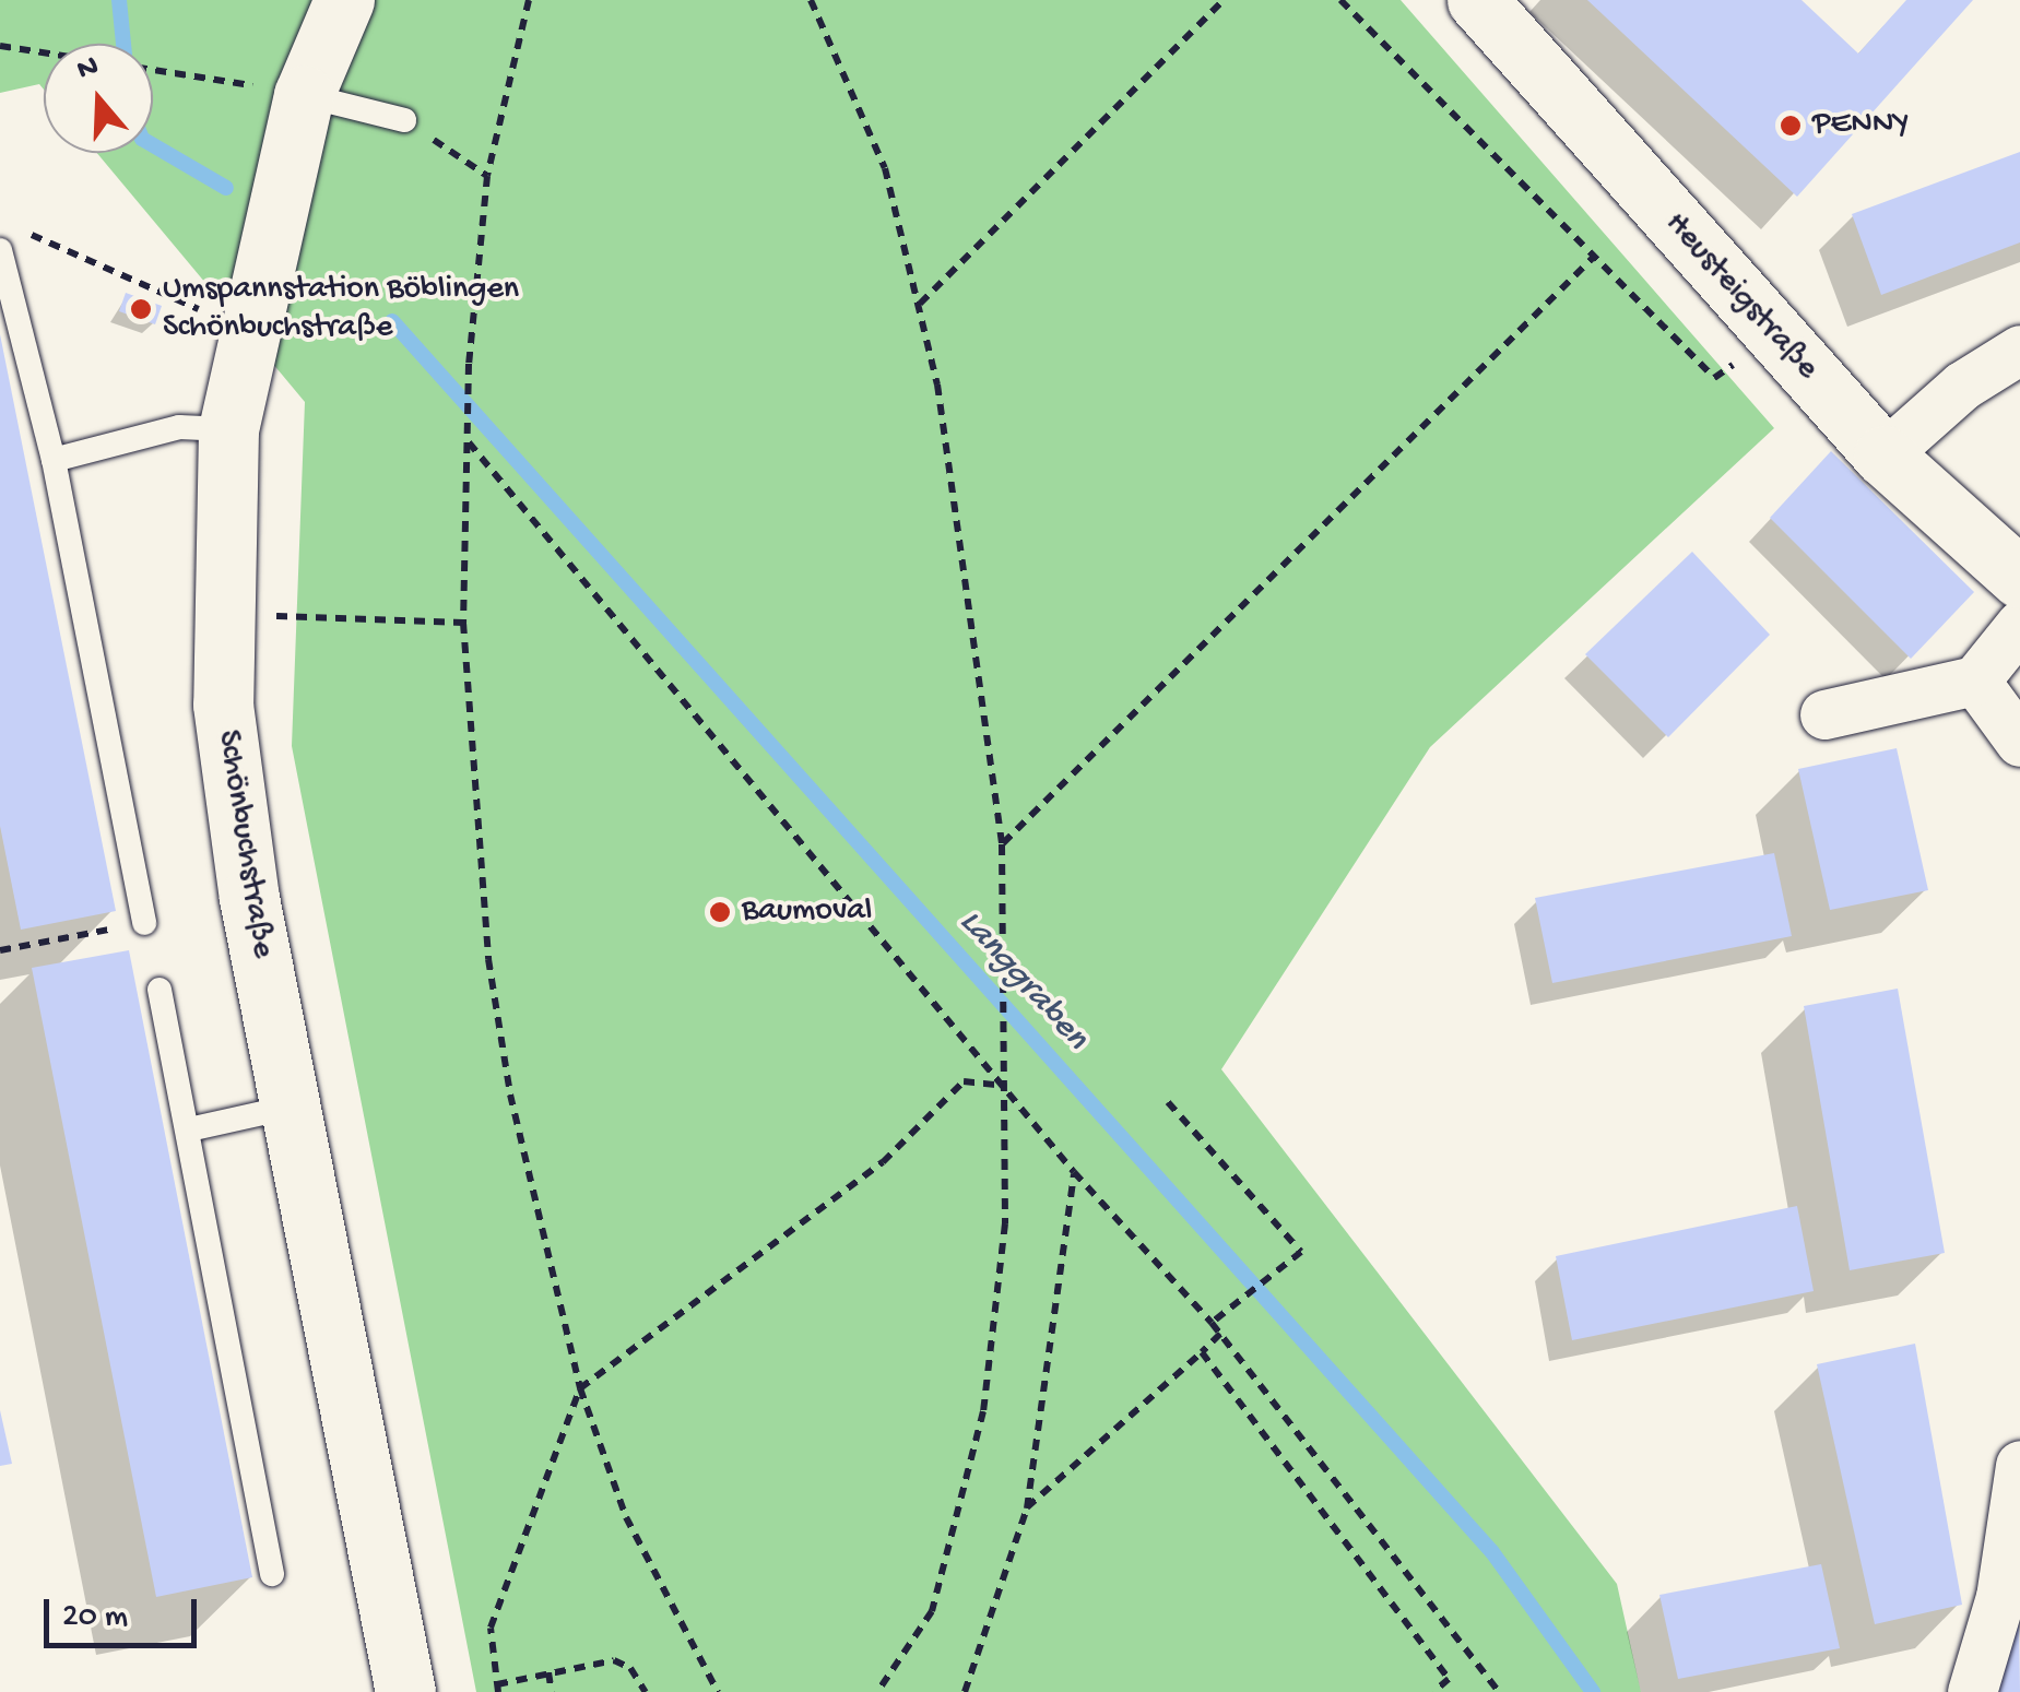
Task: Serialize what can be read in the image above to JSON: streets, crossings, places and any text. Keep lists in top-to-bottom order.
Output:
{
  "streets": {
    "street": ["Heusteigstraße", "Schönbuchstraße"]
  },
  "water": ["Langgraben"],
  "places": ["PENNY", "Umspannstation Böblingen Schönbuchstraße", "Baumoval"],
  "scale_bar": "20 m",
  "north": "top"
}
